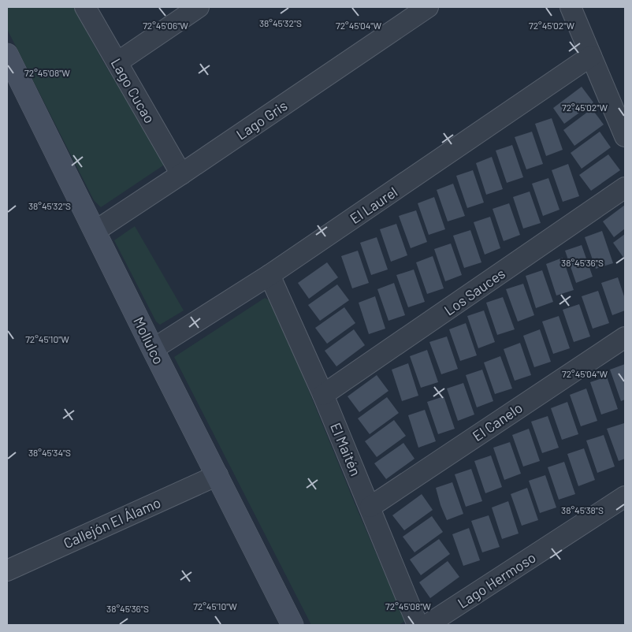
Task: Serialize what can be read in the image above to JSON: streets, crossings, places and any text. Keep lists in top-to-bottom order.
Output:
{
  "streets": {
    "street": [
      "Lago Cucao",
      "Lago Gris",
      "El Laurel",
      "Los Sauces",
      "Mollulco",
      "El Canelo",
      "El Maitén",
      "Callejón El Álamo",
      "Lago Hermoso"
    ]
  },
  "crossings": [
    ["Lago Cucao", "Lago Gris"],
    ["Lago Gris", "Mollulco"],
    ["El Laurel", "Mollulco"],
    ["El Laurel", "El Maitén"],
    ["Los Sauces", "El Maitén"],
    ["Mollulco", "Callejón El Álamo"],
    ["El Canelo", "El Maitén"]
  ],
  "coordinates": [
    "38°45'32\"S",
    "72°45'06\"W",
    "72°45'04\"W",
    "72°45'02\"W",
    "72°45'08\"W",
    "38°45'36\"S",
    "72°45'10\"W",
    "38°45'34\"S",
    "38°45'38\"S"
  ]
}
